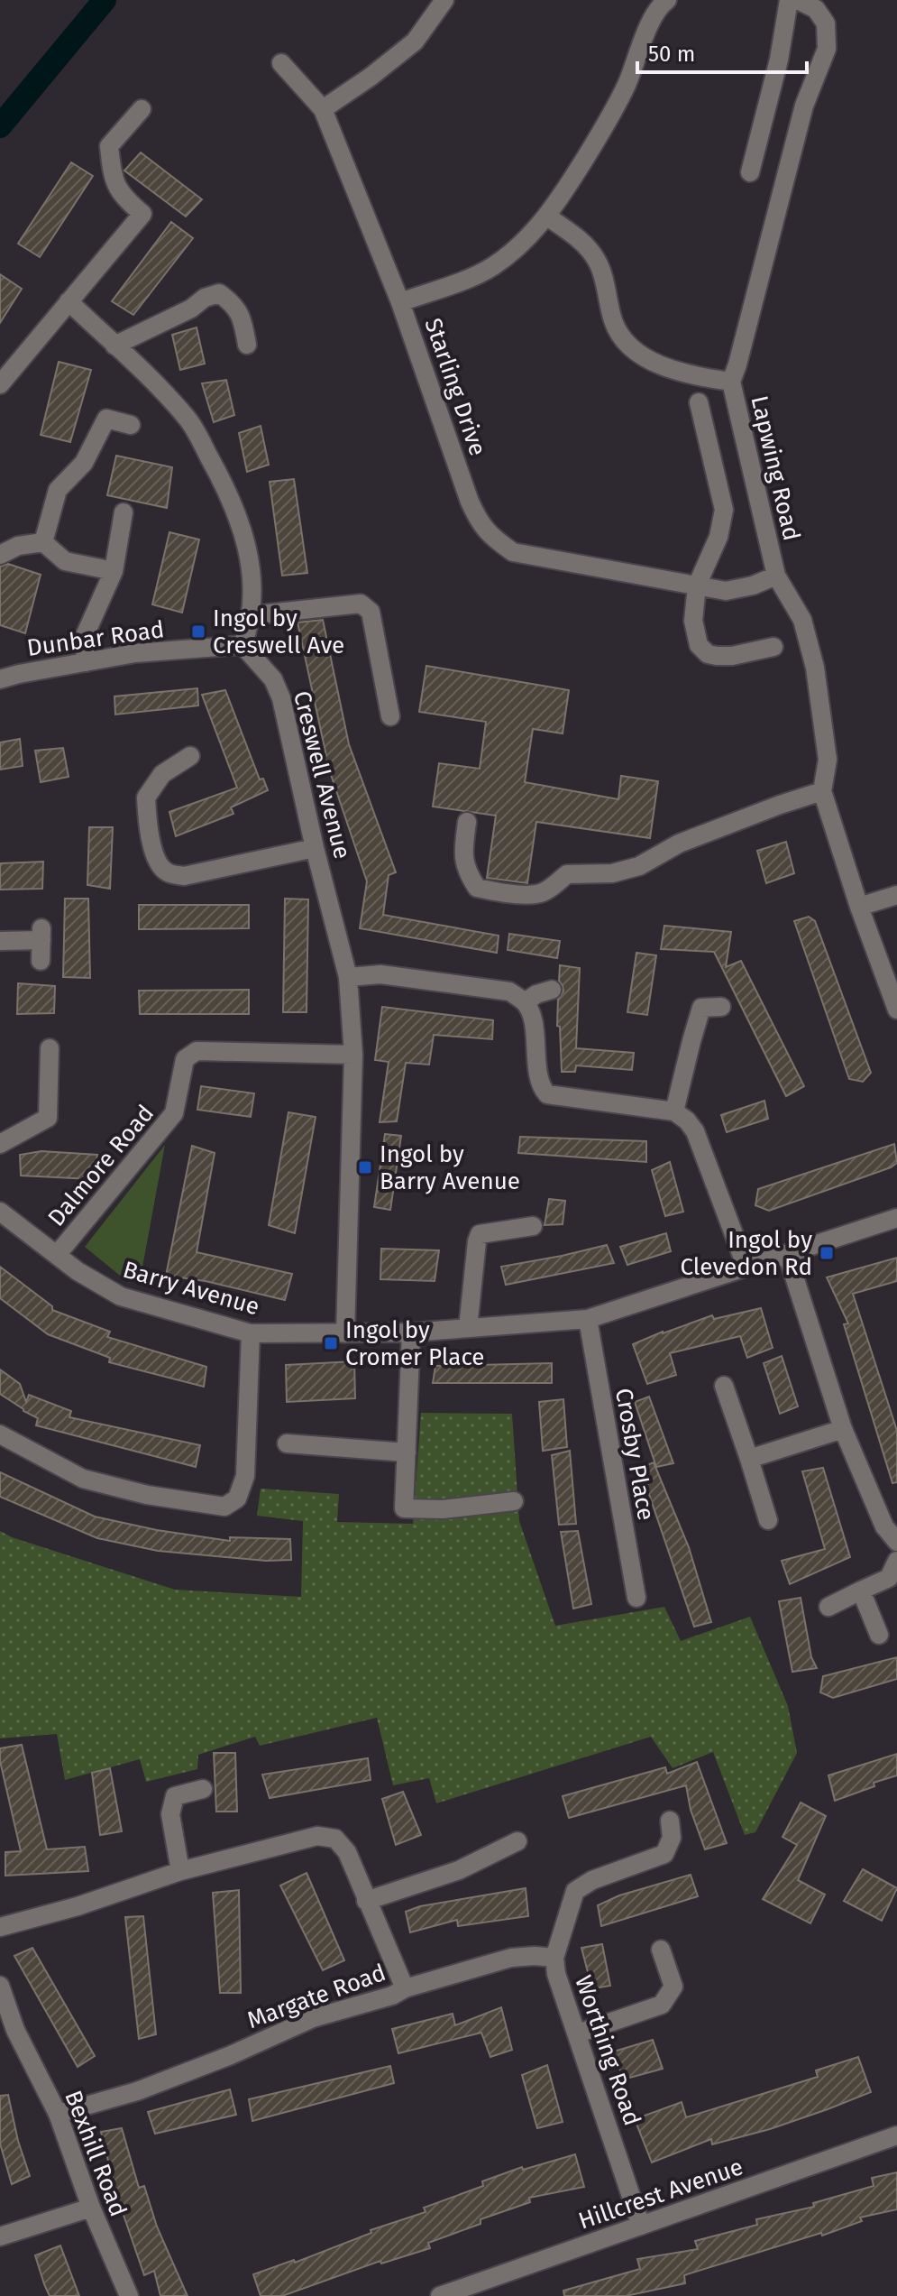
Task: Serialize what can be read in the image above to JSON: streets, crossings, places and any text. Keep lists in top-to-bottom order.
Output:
{
  "streets": {
    "street": [
      "Starling Drive",
      "Lapwing Road",
      "Dunbar Road",
      "Creswell Avenue",
      "Dalmore Road",
      "Barry Avenue",
      "Crosby Place",
      "Margate Road",
      "Worthing Road",
      "Bexhill Road",
      "Hillcrest Avenue"
    ]
  },
  "crossings": [
    ["Starling Drive", "Lapwing Road"],
    ["Dunbar Road", "Creswell Avenue"],
    ["Creswell Avenue", "Dalmore Road"],
    ["Creswell Avenue", "Barry Avenue"],
    ["Dalmore Road", "Barry Avenue"],
    ["Barry Avenue", "Crosby Place"],
    ["Margate Road", "Worthing Road"],
    ["Margate Road", "Bexhill Road"],
    ["Worthing Road", "Hillcrest Avenue"]
  ],
  "places": {
    "transit": [
      "Ingol by Creswell Ave",
      "Ingol by Barry Avenue",
      "Ingol by Clevedon Rd",
      "Ingol by Cromer Place"
    ]
  },
  "scale_bar": "50 m"
}
